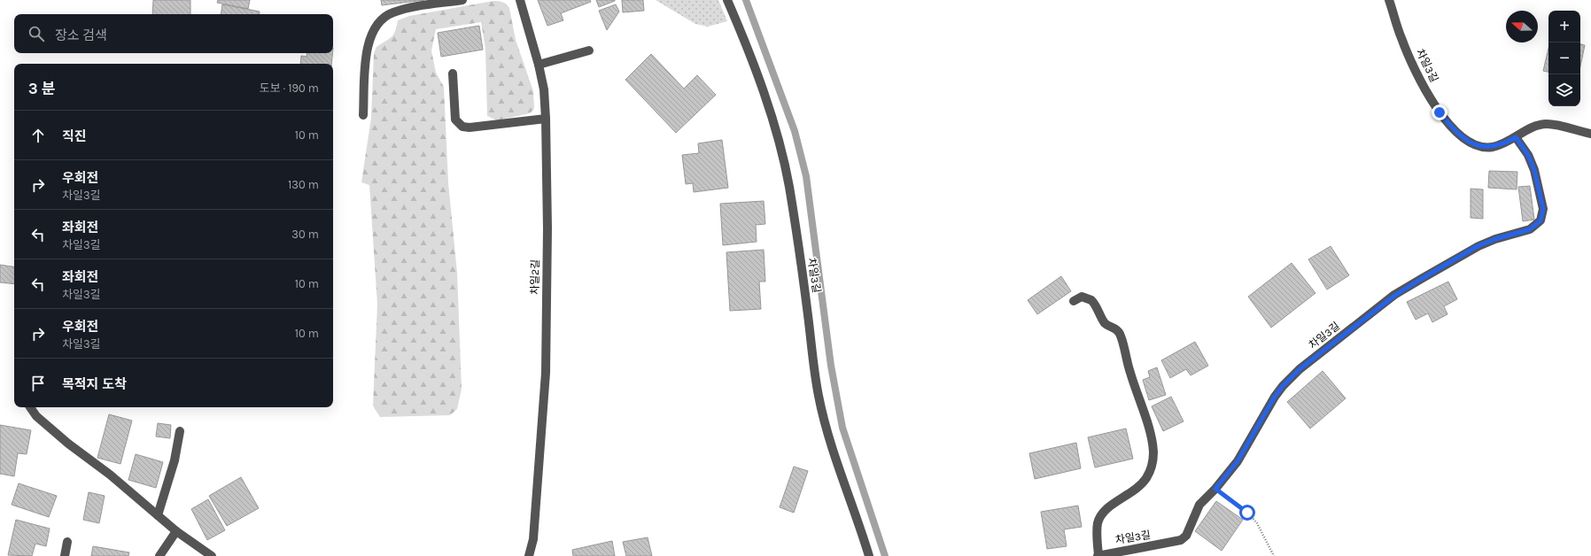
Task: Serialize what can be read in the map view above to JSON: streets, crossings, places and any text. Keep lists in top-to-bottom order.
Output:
{
  "streets": {
    "street": ["차일3길", "차일2길"]
  },
  "north": "left",
  "page": {
    "map_buttons": ["+", "−"],
    "search": "장소 검색",
    "heading": ["3 분", "도보 · 190 m"],
    "list": [
      ["직진", "10 m"],
      ["우회전", "차일3길", "130 m"],
      ["좌회전", "차일3길", "30 m"],
      ["좌회전", "차일3길", "10 m"],
      ["우회전", "차일3길", "10 m"],
      "목적지 도착"
    ]
  }
}
